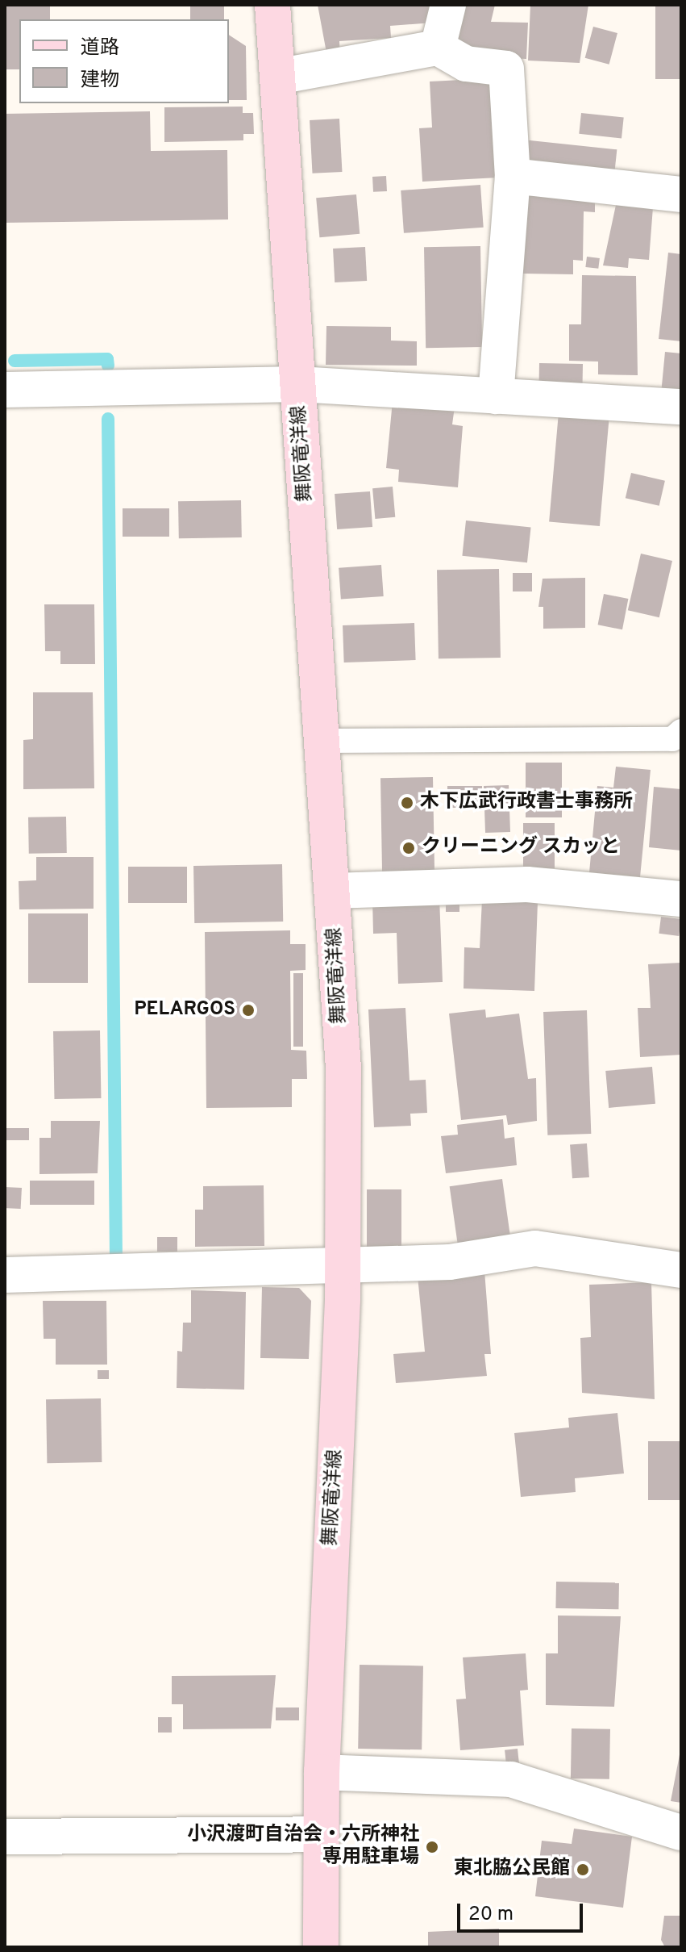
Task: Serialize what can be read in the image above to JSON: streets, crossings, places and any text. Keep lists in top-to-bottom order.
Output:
{
  "streets": {
    "main road": ["舞阪竜洋線"]
  },
  "places": [
    "木下広武行政書士事務所",
    "クリーニング スカッと",
    "PELARGOS",
    "小沢渡町自治会・六所神社 専用駐車場",
    "東北脇公民館"
  ],
  "legend": ["道路", "建物"],
  "scale_bar": "20 m"
}
